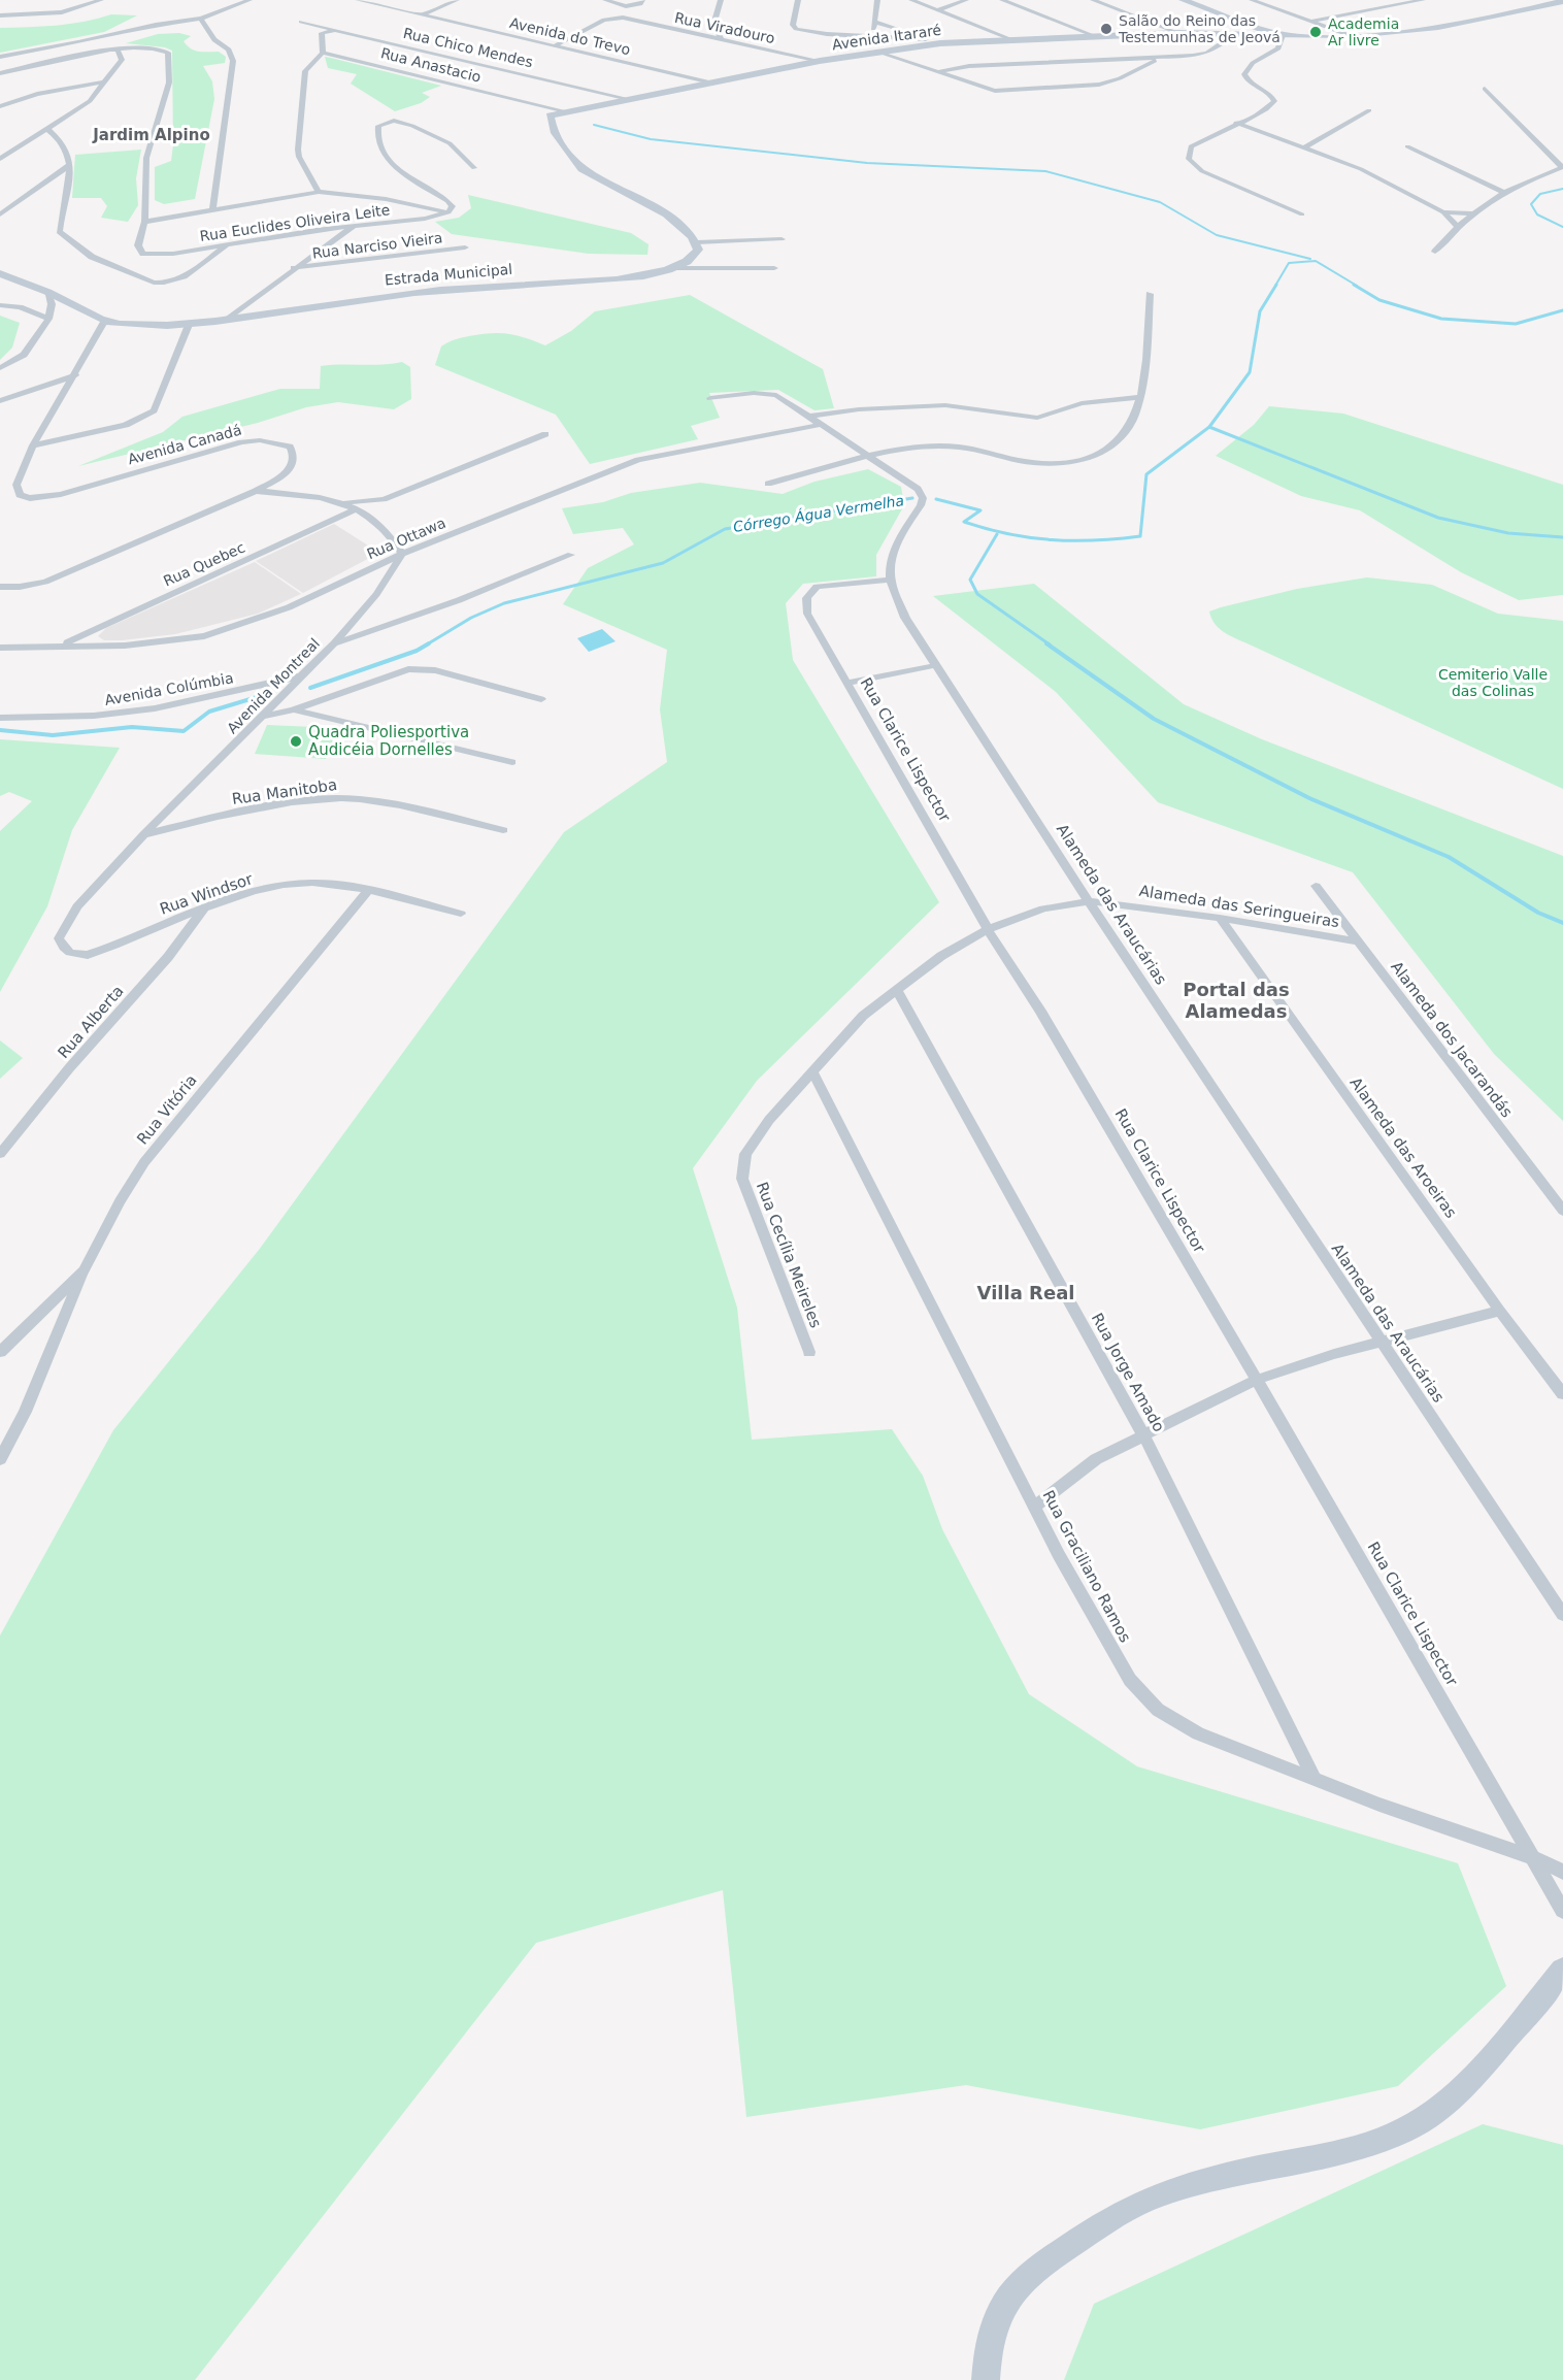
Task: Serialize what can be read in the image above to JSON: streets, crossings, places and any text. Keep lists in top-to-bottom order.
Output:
{
  "streets": {
    "main road": ["Avenida Itararé", "Estrada Municipal"],
    "street": [
      "Rua Viradouro",
      "Avenida do Trevo",
      "Rua Chico Mendes",
      "Rua Anastacio",
      "Rua Euclides Oliveira Leite",
      "Rua Narciso Vieira",
      "Avenida Canadá",
      "Rua Ottawa",
      "Rua Quebec",
      "Avenida Montreal",
      "Avenida Colúmbia",
      "Rua Clarice Lispector",
      "Rua Manitoba",
      "Rua Windsor",
      "Alameda das Araucárias",
      "Alameda das Seringueiras",
      "Rua Alberta",
      "Alameda dos Jacarandás",
      "Rua Vitória",
      "Alameda das Aroeiras",
      "Rua Cecília Meireles",
      "Rua Jorge Amado",
      "Rua Graciliano Ramos"
    ]
  },
  "crossings": [
    ["Rua Viradouro", "Avenida do Trevo"],
    ["Rua Viradouro", "Avenida Itararé"],
    ["Avenida do Trevo", "Avenida Itararé"],
    ["Avenida Itararé", "Rua Chico Mendes"],
    ["Avenida Itararé", "Rua Anastacio"],
    ["Avenida Itararé", "Estrada Municipal"],
    ["Estrada Municipal", "Avenida Canadá"],
    ["Rua Ottawa", "Rua Quebec"],
    ["Rua Ottawa", "Avenida Montreal"],
    ["Rua Ottawa", "Alameda das Araucárias"],
    ["Avenida Montreal", "Avenida Colúmbia"],
    ["Avenida Montreal", "Rua Manitoba"],
    ["Avenida Montreal", "Rua Windsor"],
    ["Rua Clarice Lispector", "Alameda das Araucárias"],
    ["Rua Clarice Lispector", "Rua Cecília Meireles"],
    ["Rua Clarice Lispector", "Rua Graciliano Ramos"],
    ["Rua Windsor", "Rua Alberta"],
    ["Rua Windsor", "Rua Vitória"],
    ["Alameda das Araucárias", "Alameda das Seringueiras"],
    ["Alameda das Seringueiras", "Alameda dos Jacarandás"],
    ["Alameda das Seringueiras", "Alameda das Aroeiras"],
    ["Alameda das Seringueiras", "Rua Cecília Meireles"],
    ["Rua Cecília Meireles", "Rua Jorge Amado"],
    ["Rua Cecília Meireles", "Rua Graciliano Ramos"],
    ["Rua Jorge Amado", "Rua Graciliano Ramos"]
  ],
  "districts": ["Jardim Alpino", "Portal das Alamedas", "Villa Real"],
  "water": ["Córrego Água Vermelha"],
  "parks": ["Cemiterio Valle das Colinas"],
  "places": ["Salão do Reino das Testemunhas de Jeová", "Academia Ar livre", "Quadra Poliesportiva Audicéia Dornelles"]
}
